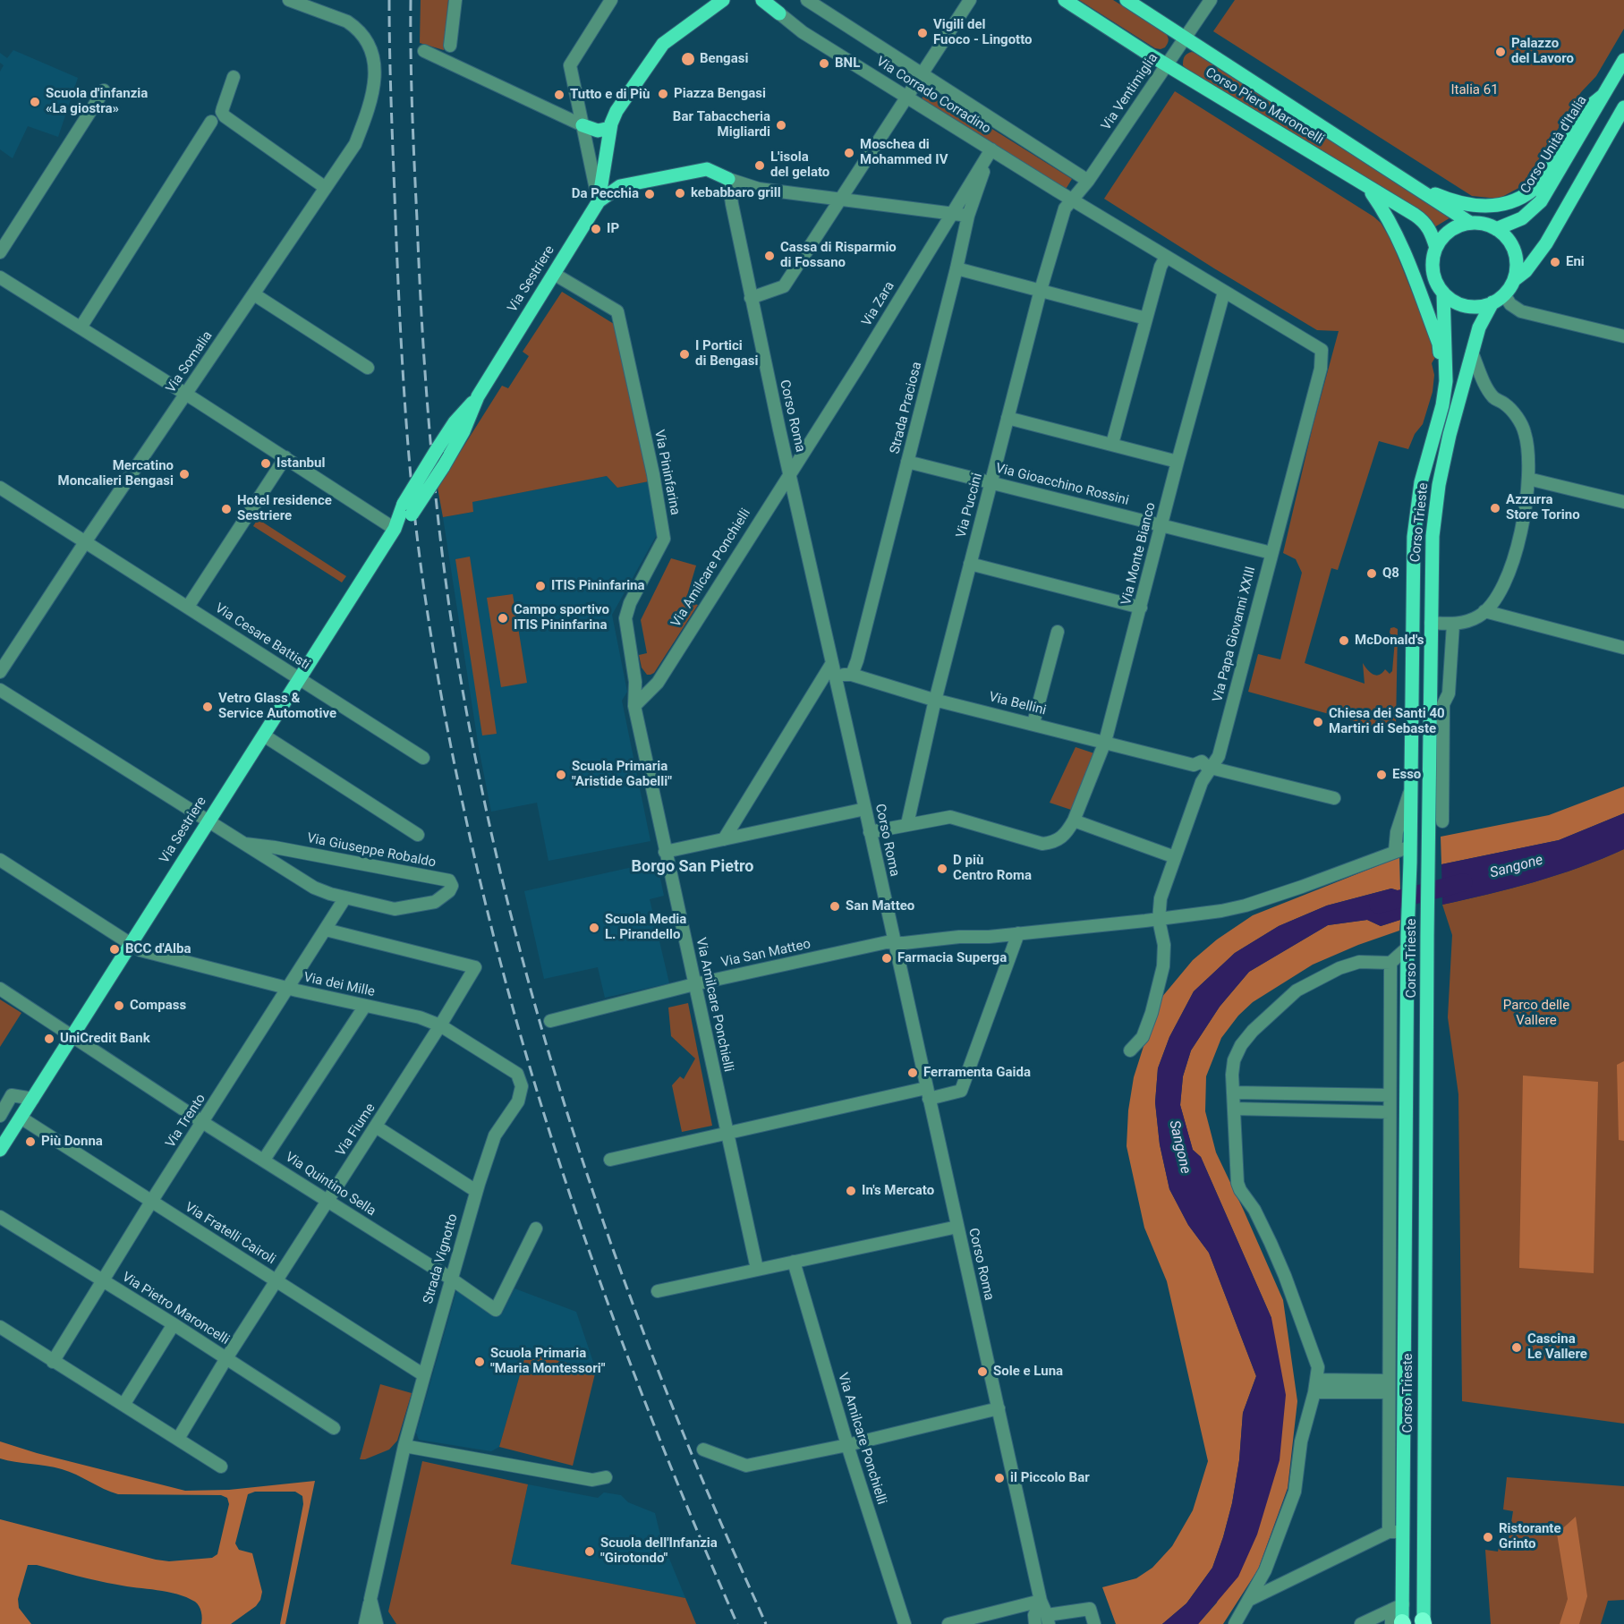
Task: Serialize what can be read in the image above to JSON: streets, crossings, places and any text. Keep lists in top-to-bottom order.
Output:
{
  "streets": {
    "main road": [
      "Corso Piero Maroncelli",
      "Corso Unità d'Italia",
      "Via Sestriere",
      "Corso Trieste"
    ],
    "street": [
      "Via Ventimiglia",
      "Via Corrado Corradino",
      "Via Zara",
      "Via Somalia",
      "Strada Praciosa",
      "Corso Roma",
      "Via Pininfarina",
      "Via Gioacchino Rossini",
      "Via Puccini",
      "Via Monte Bianco",
      "Via Amilcare Ponchielli",
      "Via Papa Giovanni XXIII",
      "Via Cesare Battisti",
      "Via Bellini",
      "Via Giuseppe Robaldo",
      "Via San Matteo",
      "Via dei Mille",
      "Via Trento",
      "Via Fiume",
      "Via Quintino Sella",
      "Via Fratelli Cairoli",
      "Strada Vignotto",
      "Via Pietro Maroncelli"
    ]
  },
  "crossings": [
    ["Via Ventimiglia", "Via Corrado Corradino"],
    ["Via Ventimiglia", "Corso Piero Maroncelli"],
    ["Via Ventimiglia", "Via Puccini"],
    ["Via Corrado Corradino", "Via Zara"],
    ["Via Corrado Corradino", "Strada Praciosa"],
    ["Via Corrado Corradino", "Via Puccini"],
    ["Via Corrado Corradino", "Via Monte Bianco"],
    ["Via Corrado Corradino", "Via Papa Giovanni XXIII"],
    ["Corso Piero Maroncelli", "Corso Unità d'Italia"],
    ["Corso Piero Maroncelli", "Corso Trieste"],
    ["Corso Unità d'Italia", "Corso Trieste"],
    ["Via Sestriere", "Corso Roma"],
    ["Via Sestriere", "Via Pininfarina"],
    ["Via Sestriere", "Via Cesare Battisti"],
    ["Via Sestriere", "Via Giuseppe Robaldo"],
    ["Via Sestriere", "Via dei Mille"],
    ["Via Sestriere", "Via Quintino Sella"],
    ["Via Sestriere", "Via Fratelli Cairoli"],
    ["Via Zara", "Strada Praciosa"],
    ["Via Zara", "Corso Roma"],
    ["Via Zara", "Via Amilcare Ponchielli"],
    ["Via Somalia", "Via Cesare Battisti"],
    ["Strada Praciosa", "Via Gioacchino Rossini"],
    ["Strada Praciosa", "Via Bellini"],
    ["Corso Roma", "Via Monte Bianco"],
    ["Corso Roma", "Via Amilcare Ponchielli"],
    ["Corso Roma", "Via Bellini"],
    ["Corso Roma", "Via San Matteo"],
    ["Via Pininfarina", "Via Amilcare Ponchielli"],
    ["Via Gioacchino Rossini", "Via Puccini"],
    ["Via Gioacchino Rossini", "Via Monte Bianco"],
    ["Via Gioacchino Rossini", "Via Papa Giovanni XXIII"],
    ["Via Puccini", "Via Monte Bianco"],
    ["Via Puccini", "Via Bellini"],
    ["Corso Trieste", "Via San Matteo"],
    ["Via Monte Bianco", "Via Bellini"],
    ["Via Amilcare Ponchielli", "Via San Matteo"],
    ["Via Papa Giovanni XXIII", "Via Bellini"],
    ["Via Papa Giovanni XXIII", "Via San Matteo"],
    ["Via Giuseppe Robaldo", "Via Trento"],
    ["Via dei Mille", "Via Trento"],
    ["Via dei Mille", "Via Fiume"],
    ["Via dei Mille", "Strada Vignotto"],
    ["Via Trento", "Via Fiume"],
    ["Via Trento", "Via Quintino Sella"],
    ["Via Trento", "Via Fratelli Cairoli"],
    ["Via Trento", "Via Pietro Maroncelli"],
    ["Via Fiume", "Via Quintino Sella"],
    ["Via Fiume", "Via Fratelli Cairoli"],
    ["Via Fiume", "Via Pietro Maroncelli"],
    ["Via Quintino Sella", "Strada Vignotto"],
    ["Via Fratelli Cairoli", "Strada Vignotto"]
  ],
  "districts": ["Borgo San Pietro"],
  "water": ["Sangone"],
  "parks": ["Italia 61", "Parco delle Vallere"],
  "places": [
    "Vigili del Fuoco - Lingotto",
    "Palazzo del Lavoro",
    "Bengasi",
    "BNL",
    "Piazza Bengasi",
    "Tutto e di Più",
    "Scuola d'infanzia «La giostra»",
    "Bar Tabaccheria Migliardi",
    "Moschea di Mohammed IV",
    "L'isola del gelato",
    "kebabbaro grill",
    "Da Pecchia",
    "IP",
    "Cassa di Risparmio di Fossano",
    "Eni",
    "I Portici di Bengasi",
    "Istanbul",
    "Mercatino Moncalieri Bengasi",
    "Azzurra Store Torino",
    "Hotel residence Sestriere",
    "Q8",
    "ITIS Pininfarina",
    "Campo sportivo ITIS Pininfarina",
    "McDonald's",
    "Vetro Glass & Service Automotive",
    "Chiesa dei Santi 40 Martiri di Sebaste",
    "Scuola Primaria \"Aristide Gabelli\"",
    "Esso",
    "D più Centro Roma",
    "San Matteo",
    "Scuola Media L. Pirandello",
    "BCC d'Alba",
    "Farmacia Superga",
    "Compass",
    "UniCredit Bank",
    "Ferramenta Gaida",
    "Più Donna",
    "In's Mercato",
    "Cascina Le Vallere",
    "Scuola Primaria \"Maria Montessori\"",
    "Sole e Luna",
    "il Piccolo Bar",
    "Ristorante Grinto",
    "Scuola dell'Infanzia \"Girotondo\""
  ]
}
